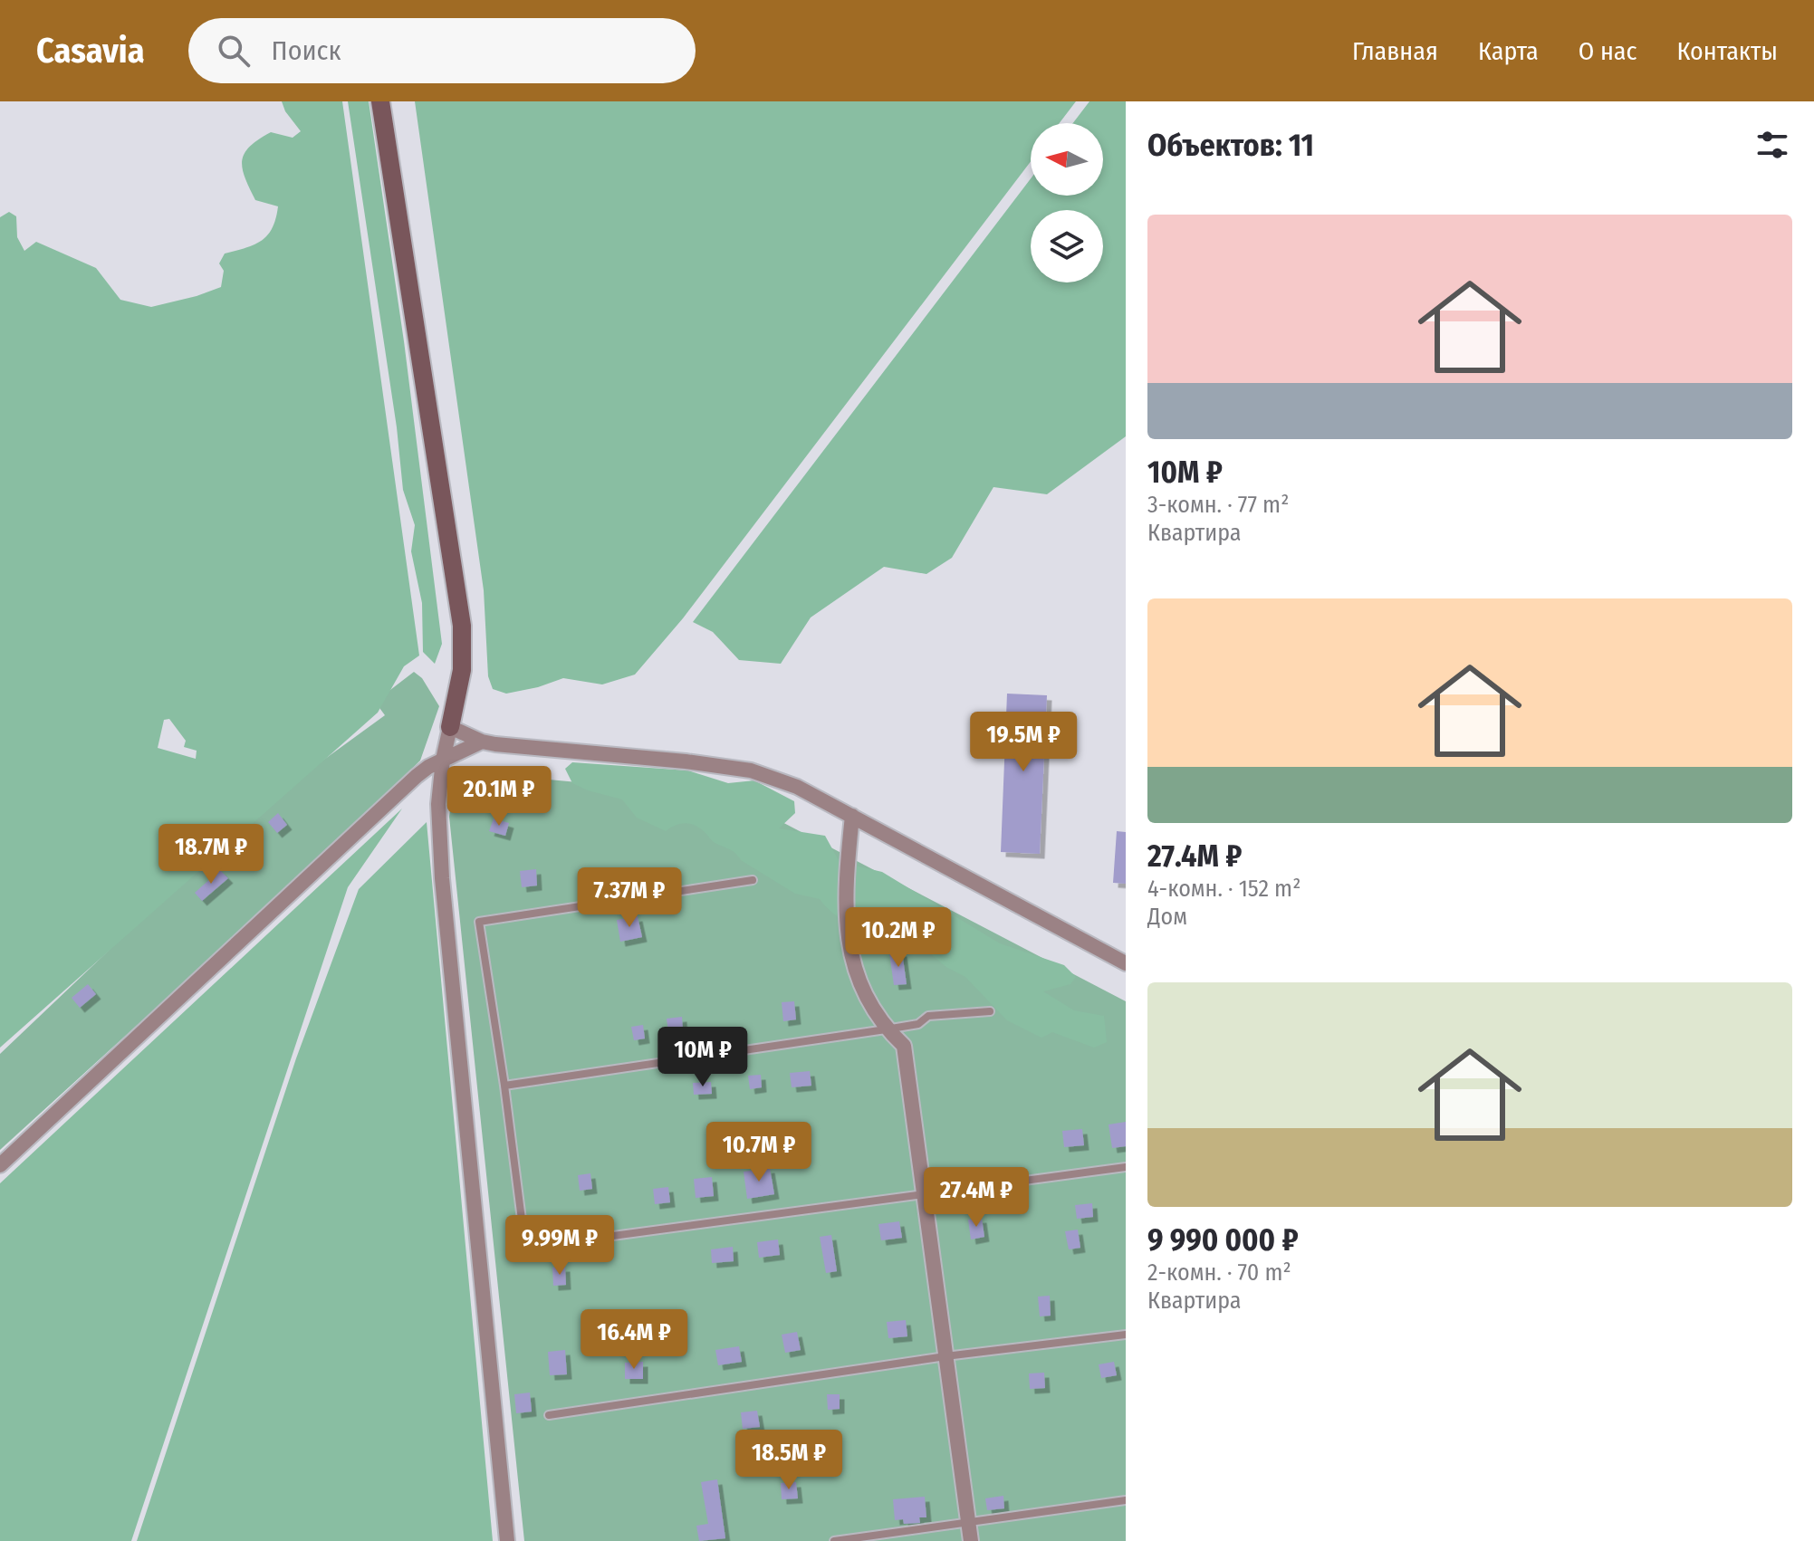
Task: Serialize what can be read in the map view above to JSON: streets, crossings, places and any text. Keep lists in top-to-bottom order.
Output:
{
  "north": "left",
  "page": {
    "header": "Casavia",
    "search": "Поиск",
    "nav": [
      "Главная",
      "Карта",
      "О нас",
      "Контакты"
    ],
    "heading": "Объектов: 11",
    "list": [
      {
        "name": "10M ₽",
        "note": "3-комн. · 77 m² · Квартира"
      },
      {
        "name": "27.4M ₽",
        "note": "4-комн. · 152 m² · Дом"
      },
      {
        "name": "9 990 000 ₽",
        "note": "2-комн. · 70 m² · Квартира"
      }
    ],
    "price": [
      "19.5M ₽",
      "20.1M ₽",
      "18.7M ₽",
      "7.37M ₽",
      "10.2M ₽",
      "10M ₽",
      "10.7M ₽",
      "27.4M ₽",
      "9.99M ₽",
      "16.4M ₽",
      "18.5M ₽"
    ]
  }
}
